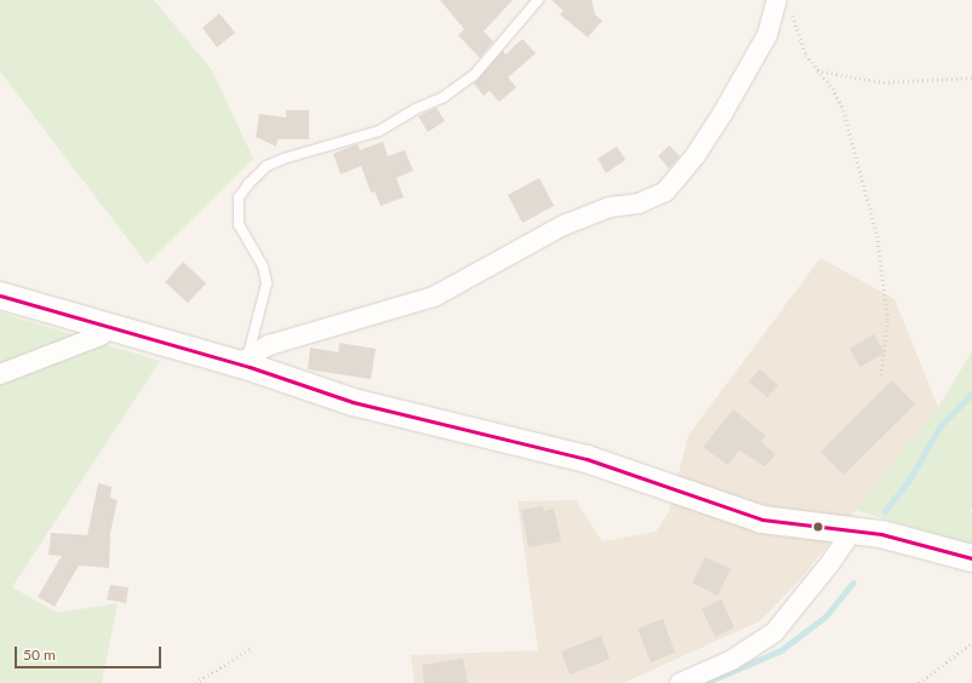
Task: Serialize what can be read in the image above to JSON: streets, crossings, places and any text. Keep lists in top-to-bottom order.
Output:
{
  "scale_bar": "50 m"
}
